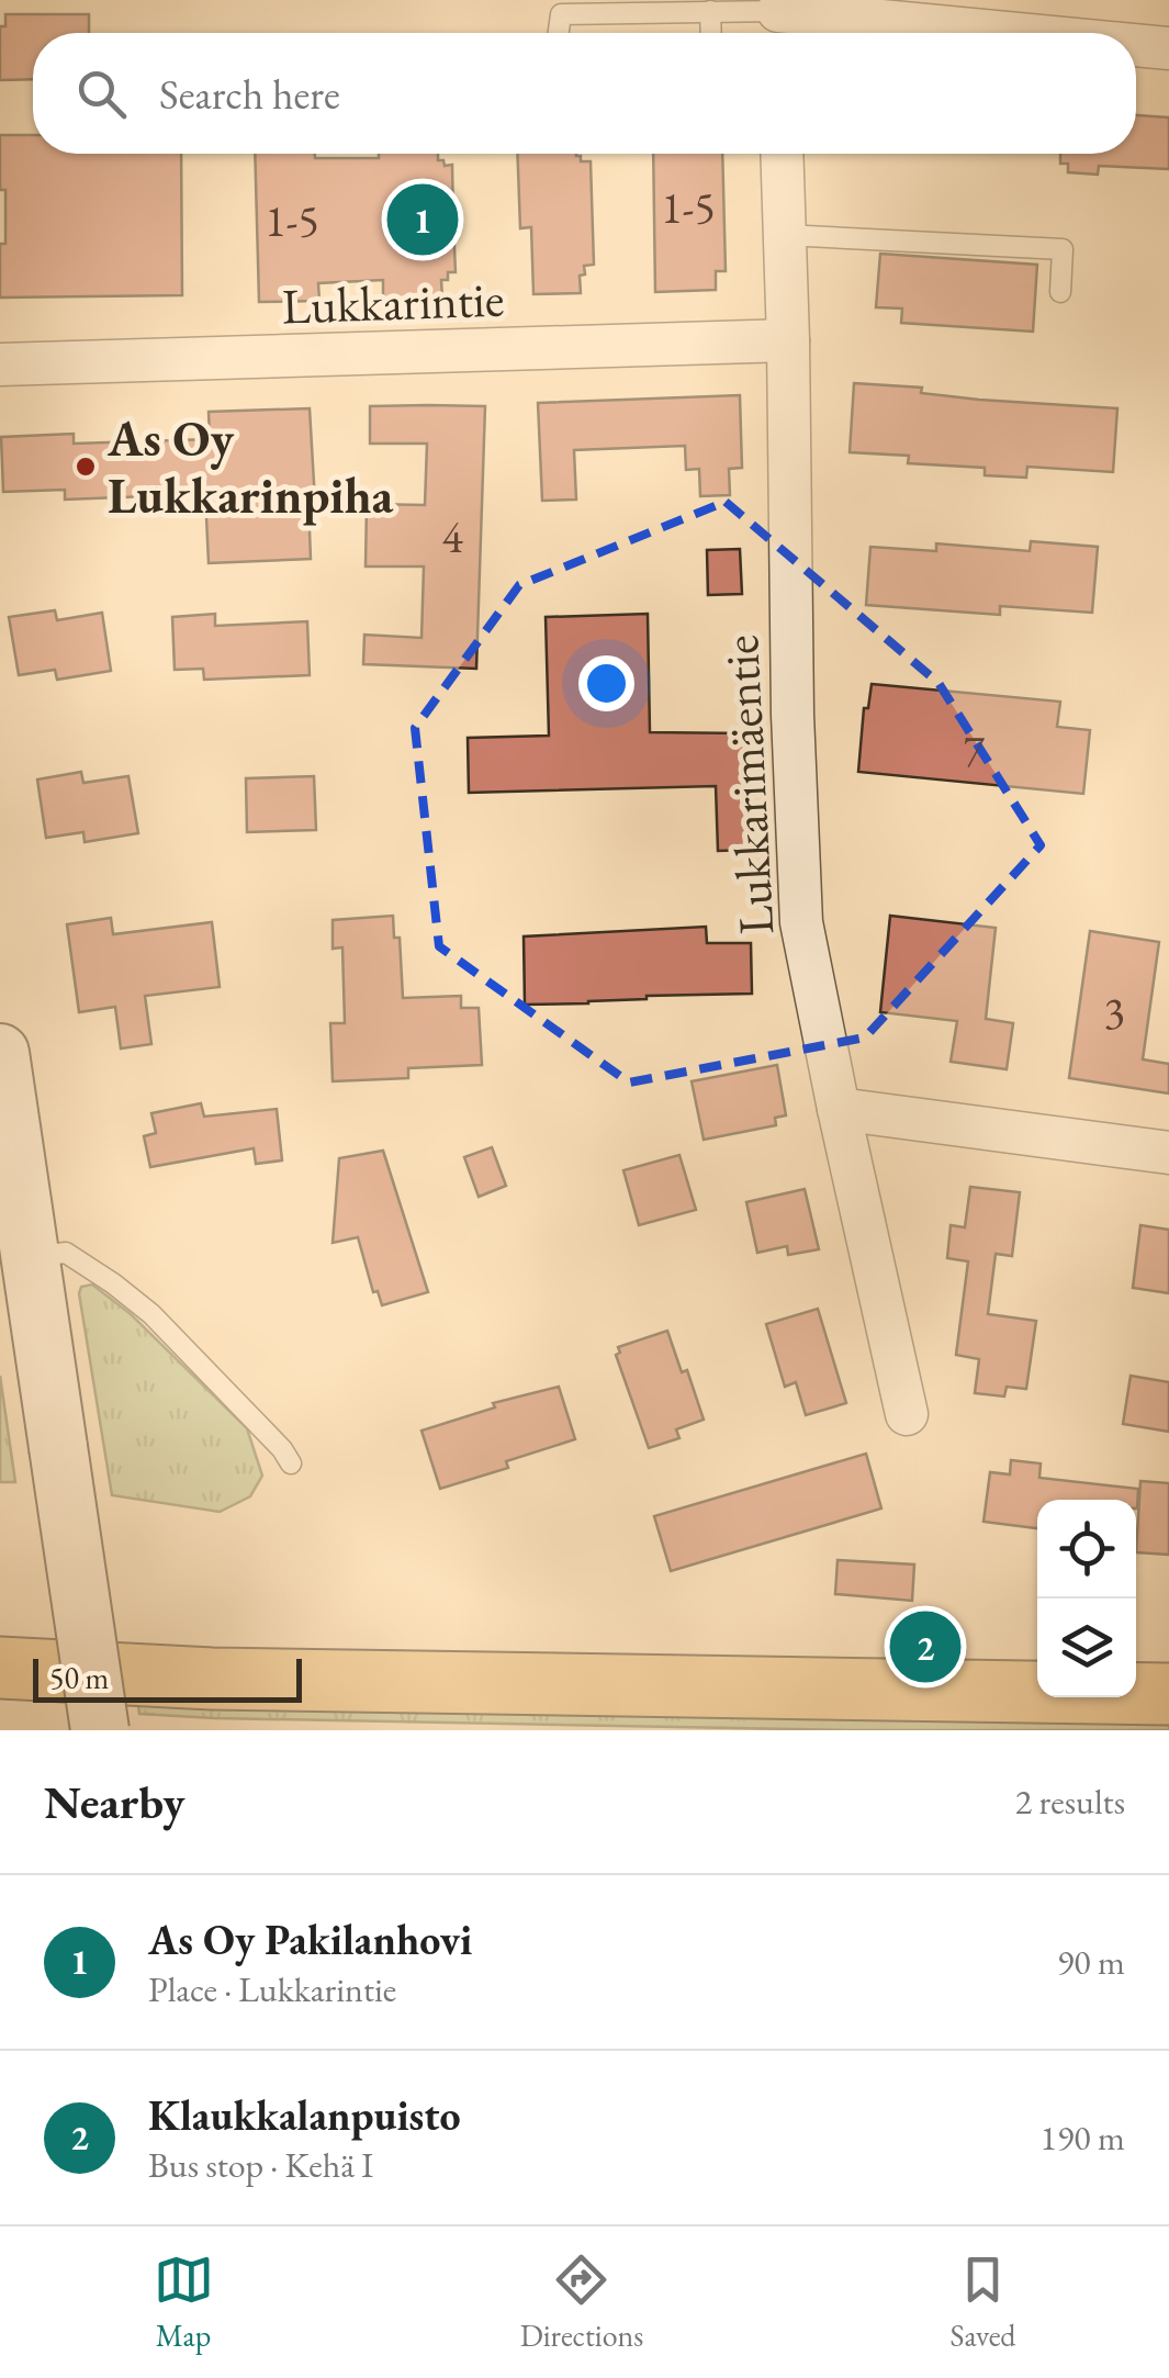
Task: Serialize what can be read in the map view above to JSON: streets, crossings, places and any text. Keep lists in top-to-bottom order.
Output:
{
  "streets": {
    "street": ["Lukkarintie", "Lukkarimäentie"]
  },
  "crossings": [
    ["Lukkarintie", "Lukkarimäentie"]
  ],
  "places": ["As Oy Lukkarinpiha"],
  "house_numbers": [
    "1-5",
    "1-5",
    "4",
    "7",
    "3"
  ],
  "scale_bar": "50 m",
  "page": {
    "search": "Search here",
    "pins": ["1", "2"],
    "scale": "50 m",
    "heading": ["Nearby", "2 results"],
    "list": [
      {
        "mark": "1",
        "name": "As Oy Pakilanhovi",
        "note": "Place · Lukkarintie",
        "value": "90 m"
      },
      {
        "mark": "2",
        "name": "Klaukkalanpuisto",
        "note": "Bus stop · Kehä I",
        "value": "190 m"
      }
    ],
    "nav": ["Map", "Directions", "Saved"]
  }
}
